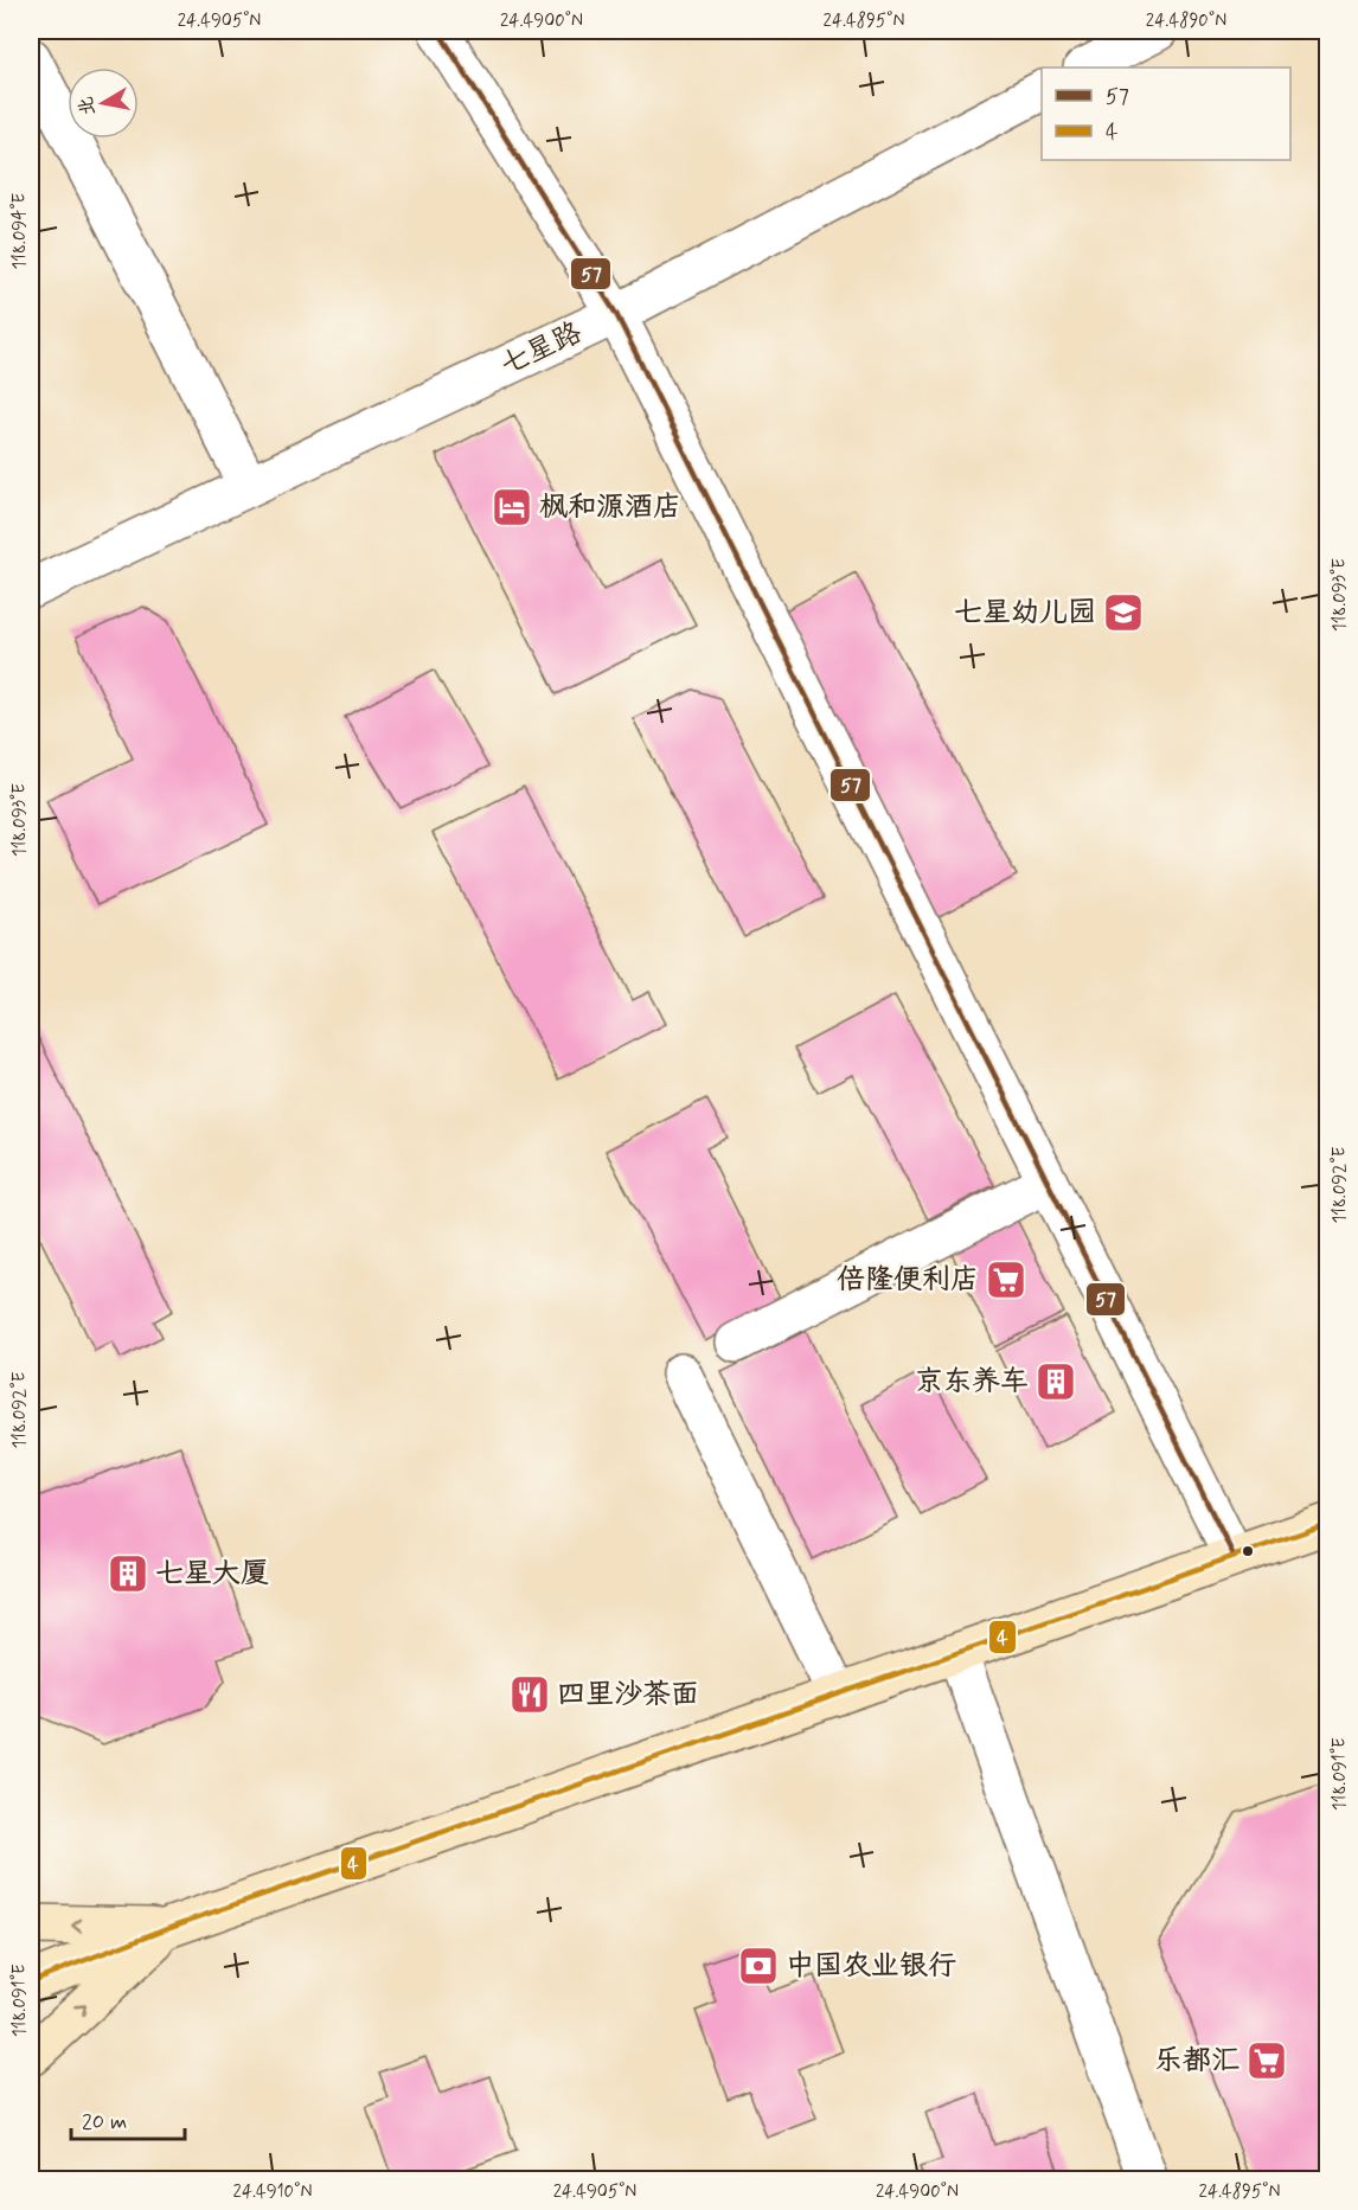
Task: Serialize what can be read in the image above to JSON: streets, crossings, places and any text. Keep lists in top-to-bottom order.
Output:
{
  "streets": {
    "street": ["七星路"]
  },
  "places": {
    "hotel": ["枫和源酒店"],
    "school or university": ["七星幼儿园"],
    "supermarket": ["倍隆便利店", "乐都汇"],
    "building": ["京东养车", "七星大厦"],
    "restaurant": ["四里沙茶面"],
    "bank": ["中国农业银行"]
  },
  "lines": ["transit line 57", "transit line 4"],
  "legend": ["57", "4"],
  "scale_bar": "20 m",
  "north": "left",
  "coordinates": [
    "24.4905°N",
    "24.4900°N",
    "24.4895°N",
    "24.4890°N",
    "118.094°E",
    "118.093°E",
    "118.092°E",
    "118.091°E",
    "24.4910°N"
  ]
}
